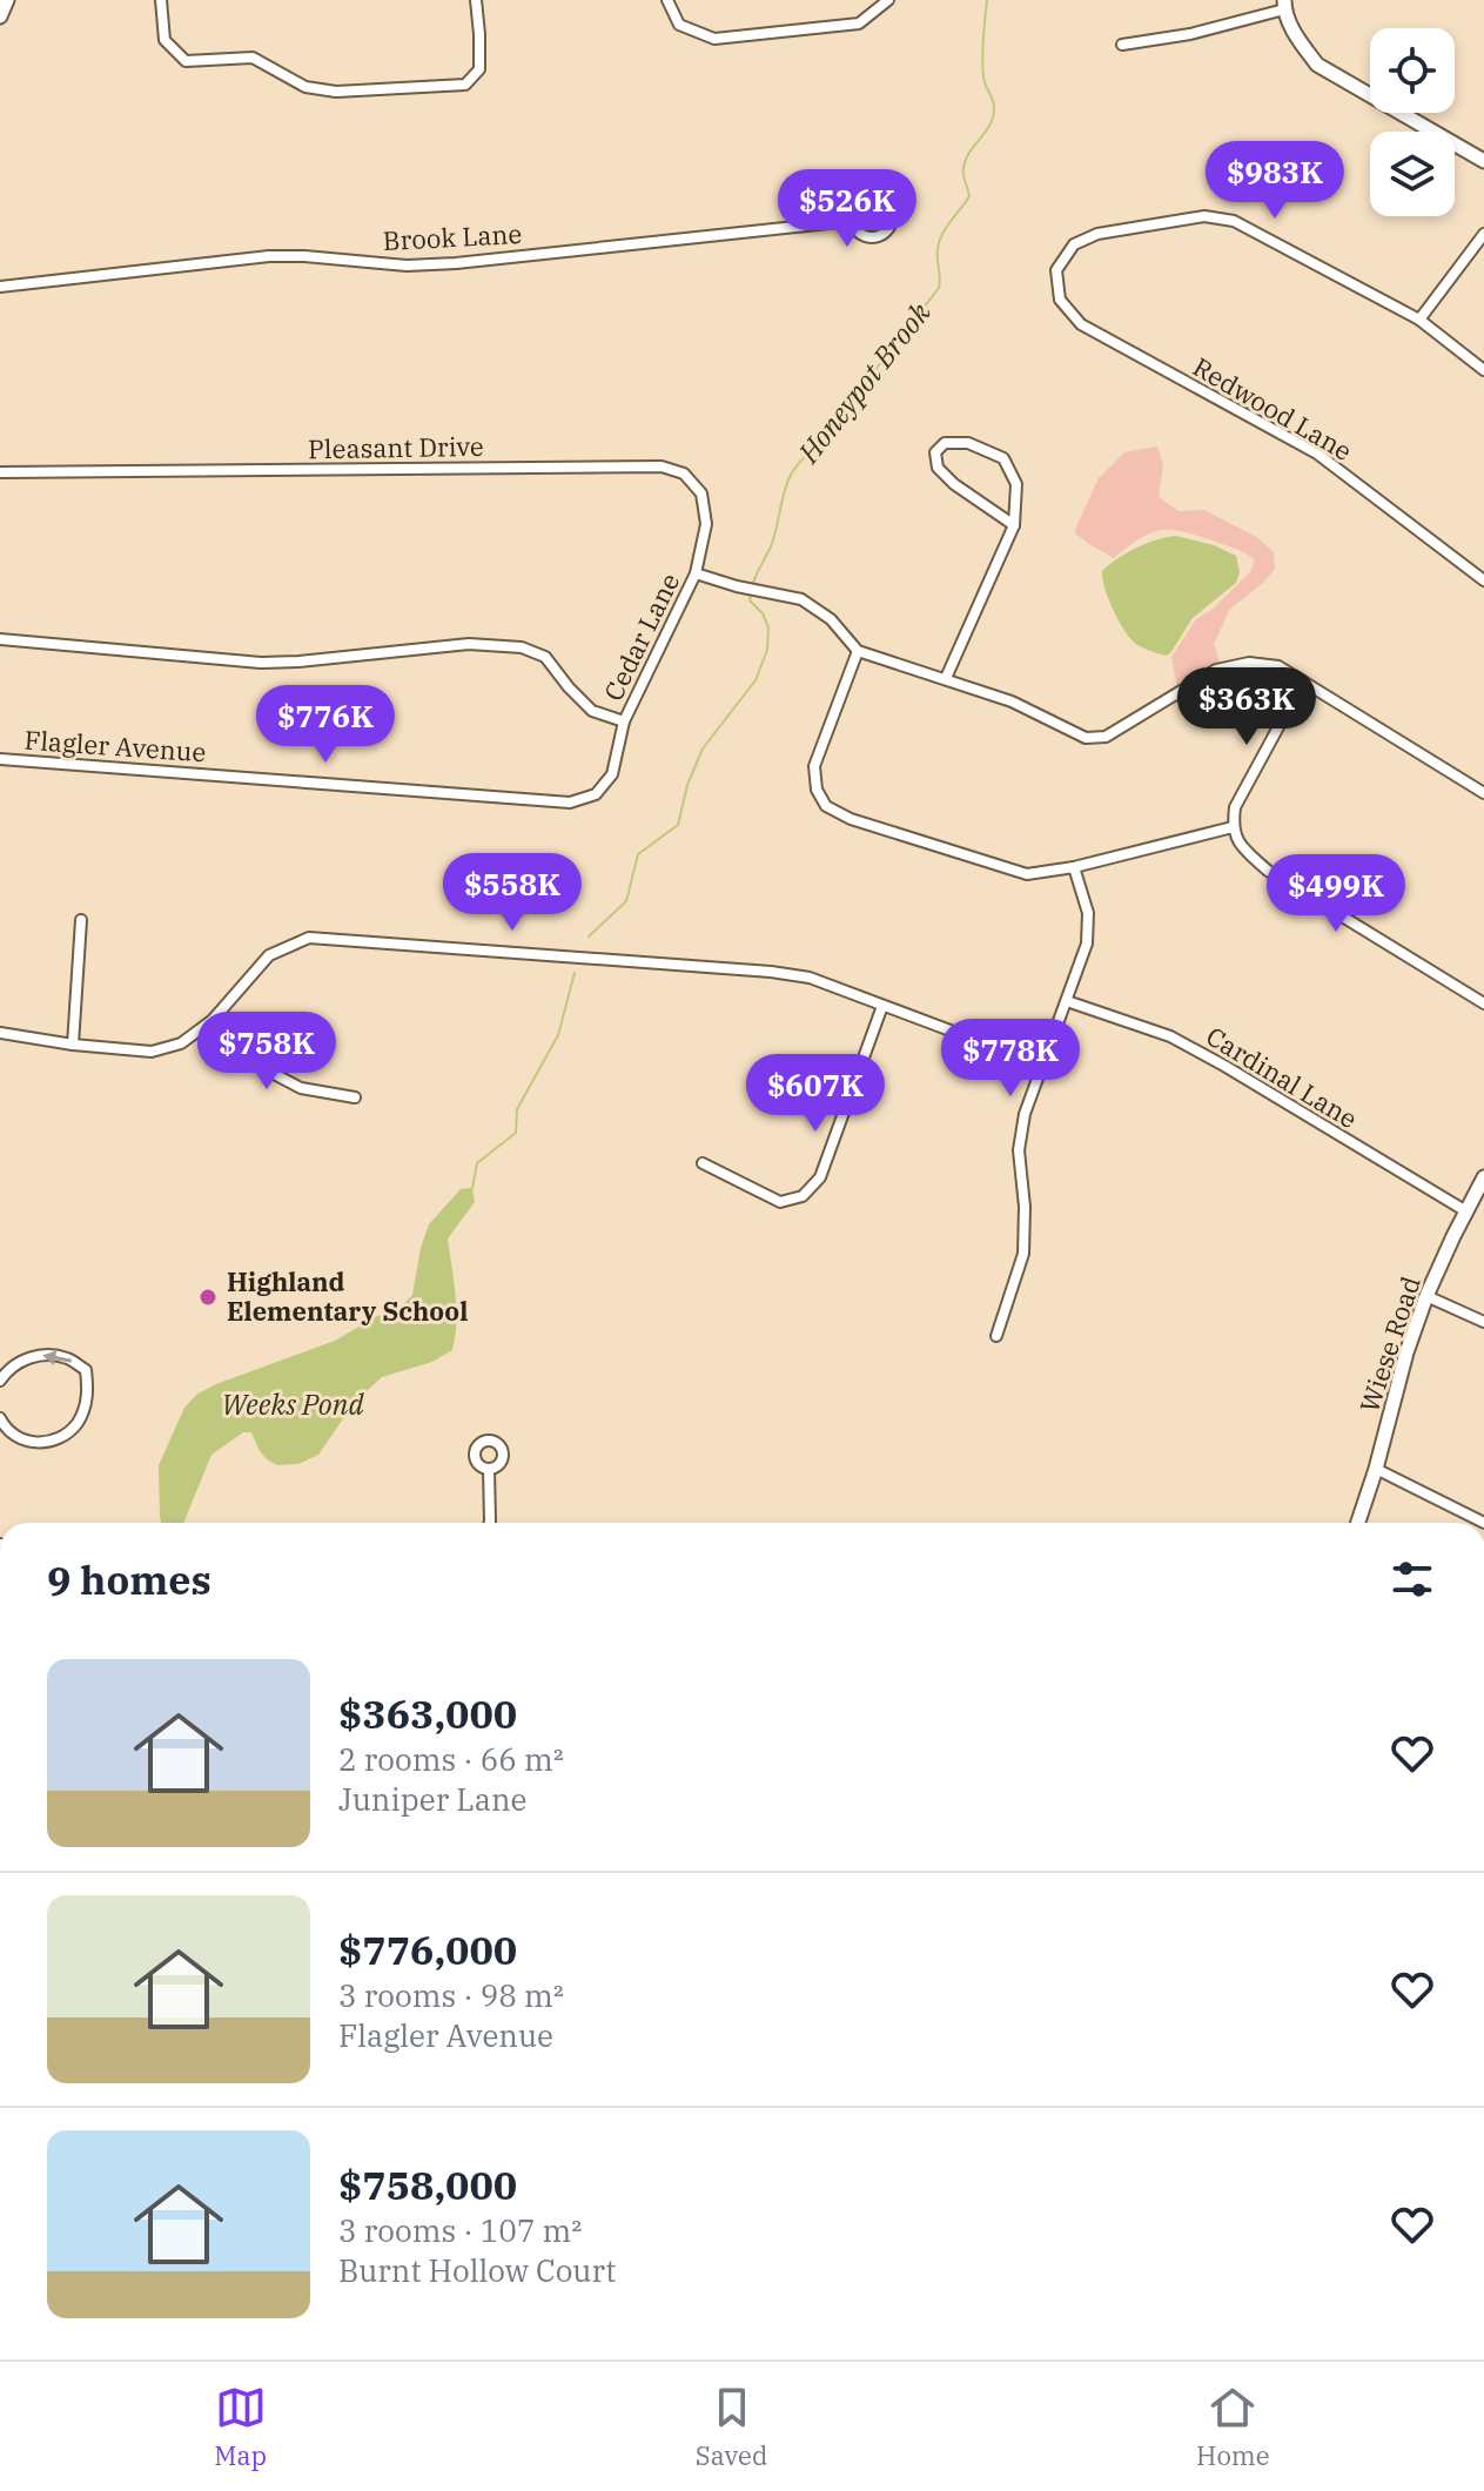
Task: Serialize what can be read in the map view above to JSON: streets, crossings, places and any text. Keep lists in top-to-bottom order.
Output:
{
  "streets": {
    "street": [
      "Brook Lane",
      "Redwood Lane",
      "Pleasant Drive",
      "Cedar Lane",
      "Flagler Avenue",
      "Cardinal Lane",
      "Wiese Road"
    ]
  },
  "crossings": [
    ["Pleasant Drive", "Cedar Lane"],
    ["Cedar Lane", "Flagler Avenue"],
    ["Cardinal Lane", "Wiese Road"]
  ],
  "water": ["Honeypot Brook", "Weeks Pond"],
  "places": ["Highland Elementary School"],
  "page": {
    "price": [
      "$983K",
      "$526K",
      "$363K",
      "$776K",
      "$558K",
      "$499K",
      "$758K",
      "$778K",
      "$607K"
    ],
    "heading": "9 homes",
    "list": [
      {
        "name": "$363,000",
        "note": "2 rooms · 66 m² · Juniper Lane"
      },
      {
        "name": "$776,000",
        "note": "3 rooms · 98 m² · Flagler Avenue"
      },
      {
        "name": "$758,000",
        "note": "3 rooms · 107 m² · Burnt Hollow Court"
      }
    ],
    "tabs": ["Map", "Saved", "Home"]
  }
}
